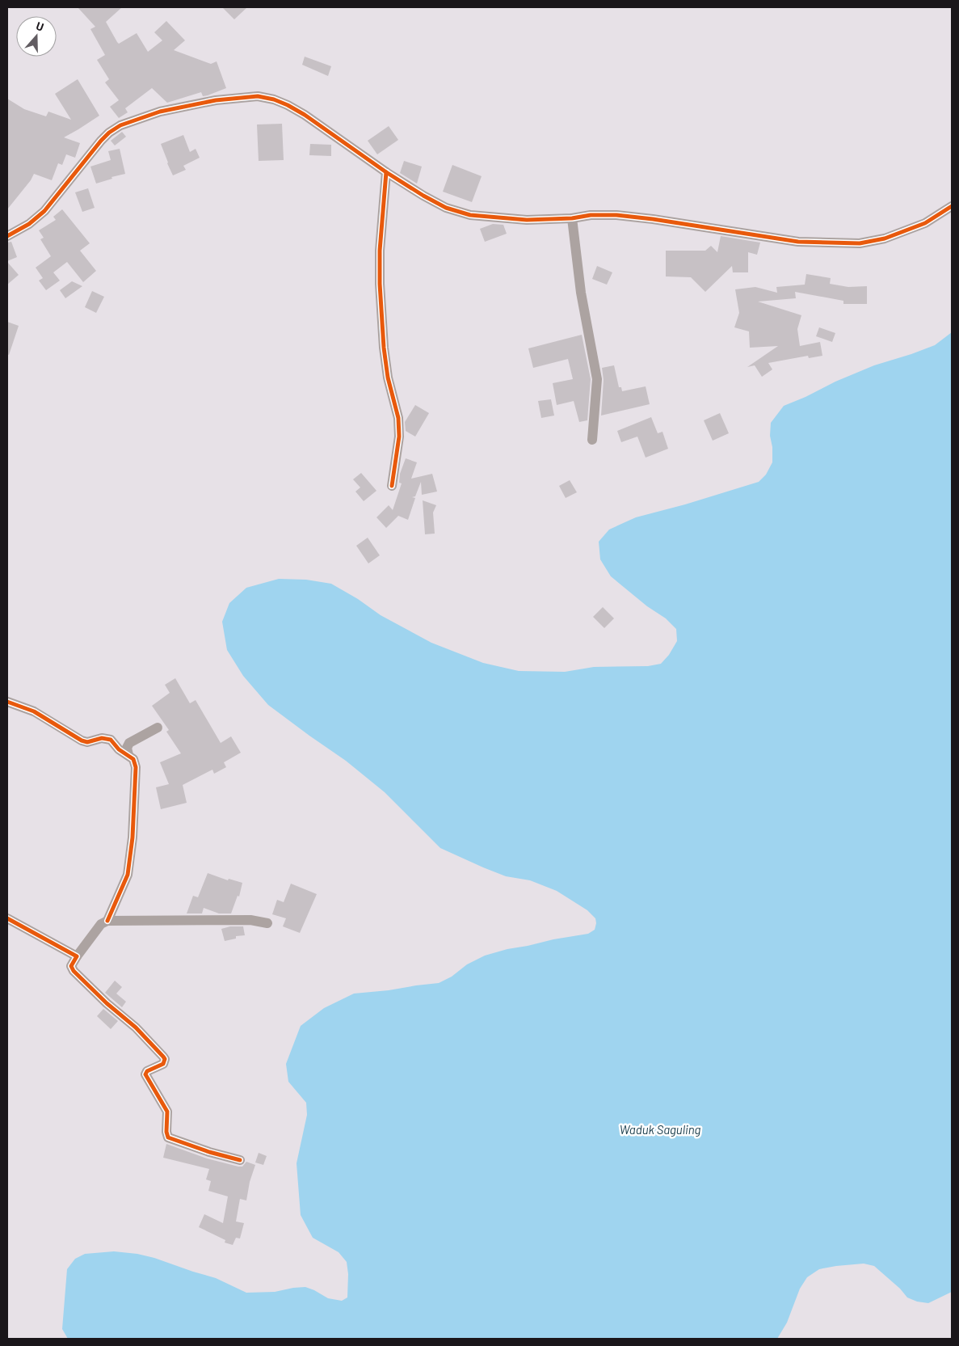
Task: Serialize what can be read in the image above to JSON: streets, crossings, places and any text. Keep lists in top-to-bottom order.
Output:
{
  "water": ["Waduk Saguling"],
  "north": "top"
}
